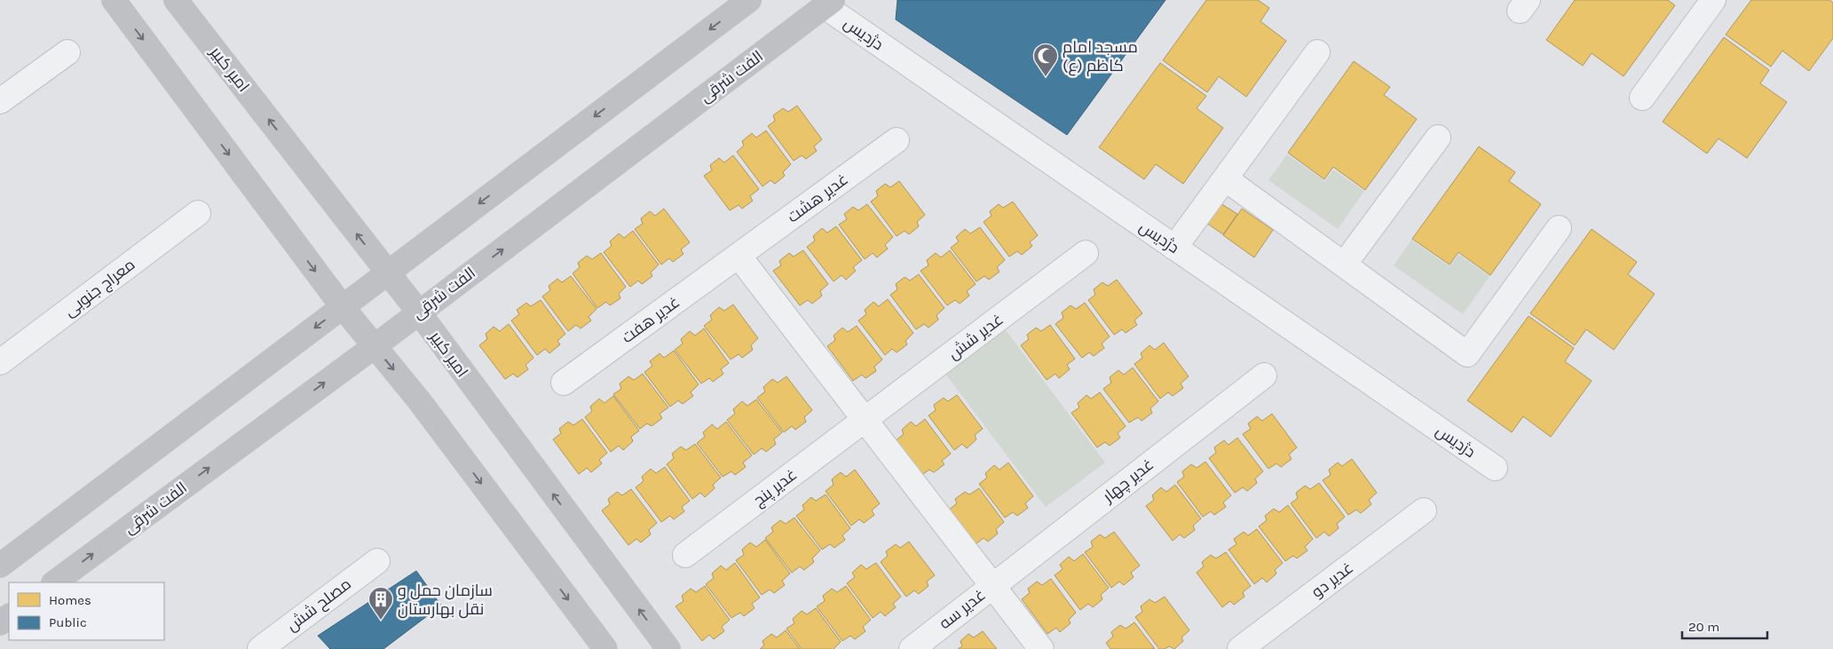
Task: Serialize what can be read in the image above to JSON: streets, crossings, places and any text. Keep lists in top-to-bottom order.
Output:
{
  "streets": {
    "main road": ["امیر کبیر", "الفت شرقی"],
    "street": [
      "دژدیس",
      "غدیر هشت",
      "معراج جنوبی",
      "غدیر هفت",
      "غدیر شش",
      "غدیر چهار",
      "غدیر پنج",
      "غدیر دو",
      "مصلح شش",
      "غدیر سه"
    ]
  },
  "crossings": [
    ["دژدیس", "الفت شرقی"],
    ["امیر کبیر", "الفت شرقی"],
    ["غدیر هشت", "غدیر هفت"],
    ["غدیر شش", "غدیر پنج"],
    ["غدیر چهار", "غدیر سه"]
  ],
  "places": {
    "mosque": ["مسجد امام کاظم (ع)"],
    "building": ["سازمان حمل و نقل بهارستان"]
  },
  "legend": ["Homes", "Public"],
  "scale_bar": "20 m"
}
